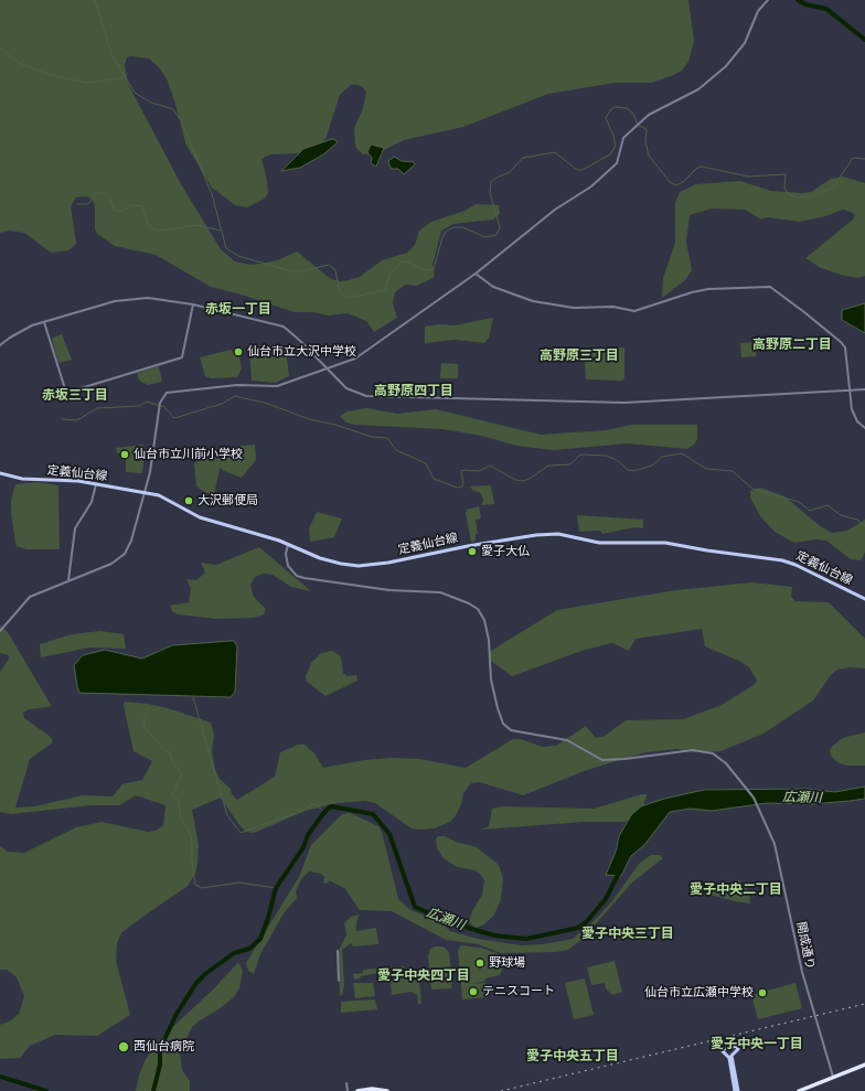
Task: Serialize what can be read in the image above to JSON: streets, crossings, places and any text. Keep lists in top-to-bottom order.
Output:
{
  "streets": {
    "main road": ["定義仙台線"],
    "street": ["開成通り"]
  },
  "crossings": [
    ["定義仙台線", "開成通り"]
  ],
  "districts": [
    "赤坂一丁目",
    "高野原二丁目",
    "高野原三丁目",
    "高野原四丁目",
    "赤坂三丁目",
    "愛子中央二丁目",
    "愛子中央三丁目",
    "愛子中央四丁目",
    "愛子中央一丁目",
    "愛子中央五丁目"
  ],
  "water": ["広瀬川"],
  "places": [
    "仙台市立大沢中学校",
    "仙台市立川前小学校",
    "大沢郵便局",
    "愛子大仏",
    "野球場",
    "テニスコート",
    "仙台市立広瀬中学校",
    "西仙台病院"
  ]
}
